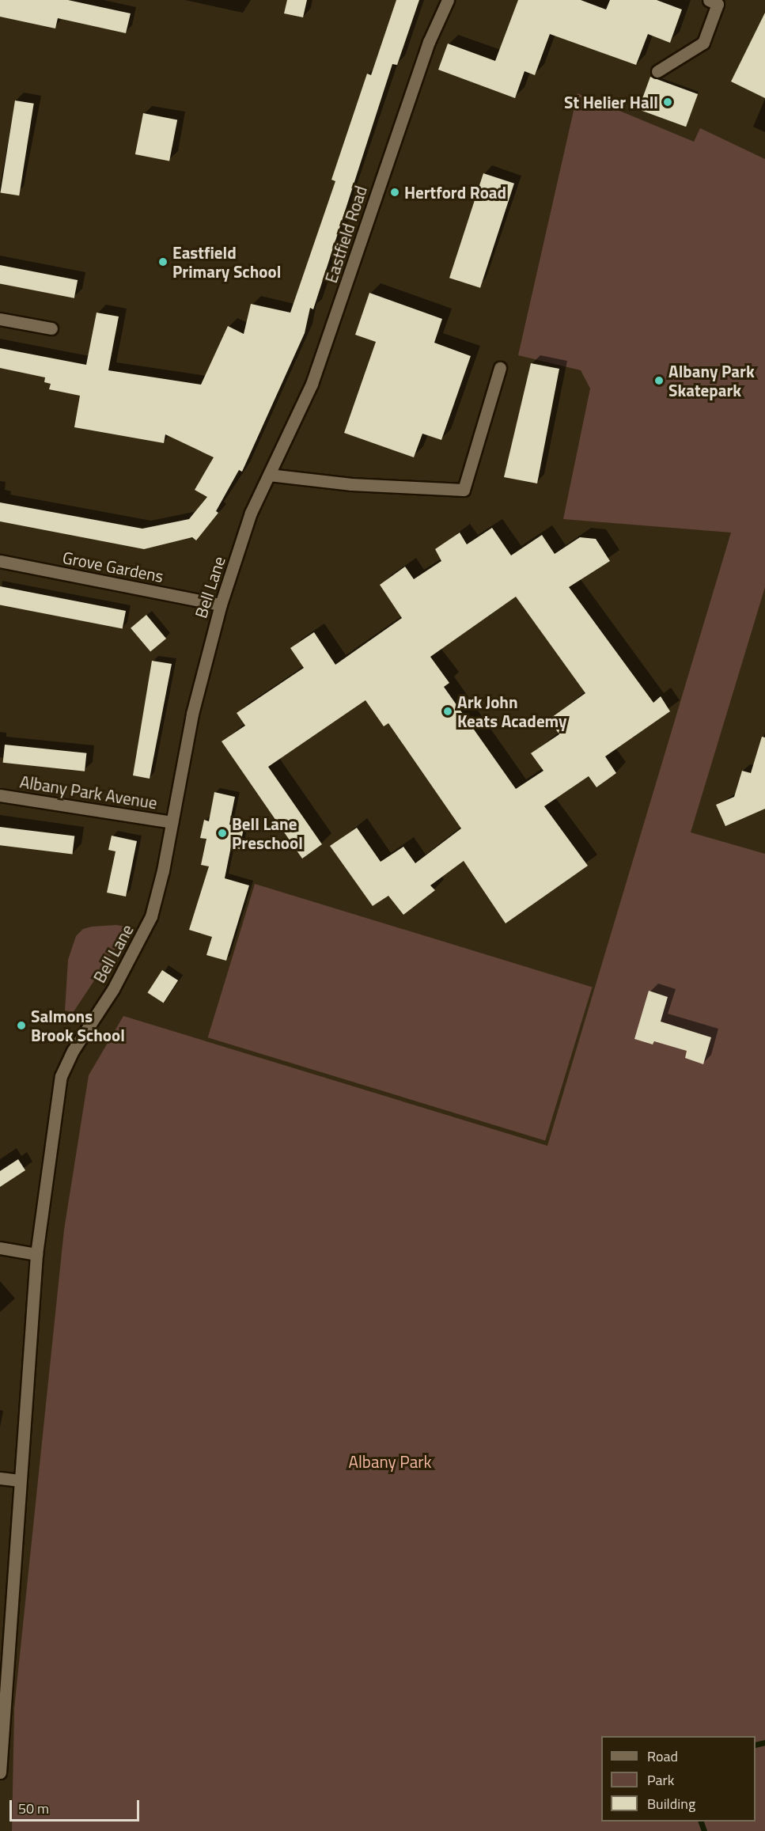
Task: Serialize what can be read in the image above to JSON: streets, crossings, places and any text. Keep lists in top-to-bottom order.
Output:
{
  "streets": {
    "street": [
      "Eastfield Road",
      "Grove Gardens",
      "Bell Lane",
      "Albany Park Avenue"
    ]
  },
  "crossings": [
    ["Eastfield Road", "Bell Lane"],
    ["Grove Gardens", "Bell Lane"],
    ["Bell Lane", "Albany Park Avenue"]
  ],
  "parks": ["Albany Park"],
  "places": [
    "St Helier Hall",
    "Hertford Road",
    "Eastfield Primary School",
    "Albany Park Skatepark",
    "Ark John Keats Academy",
    "Bell Lane Preschool",
    "Salmons Brook School"
  ],
  "legend": ["Road", "Park", "Building"],
  "scale_bar": "50 m"
}
